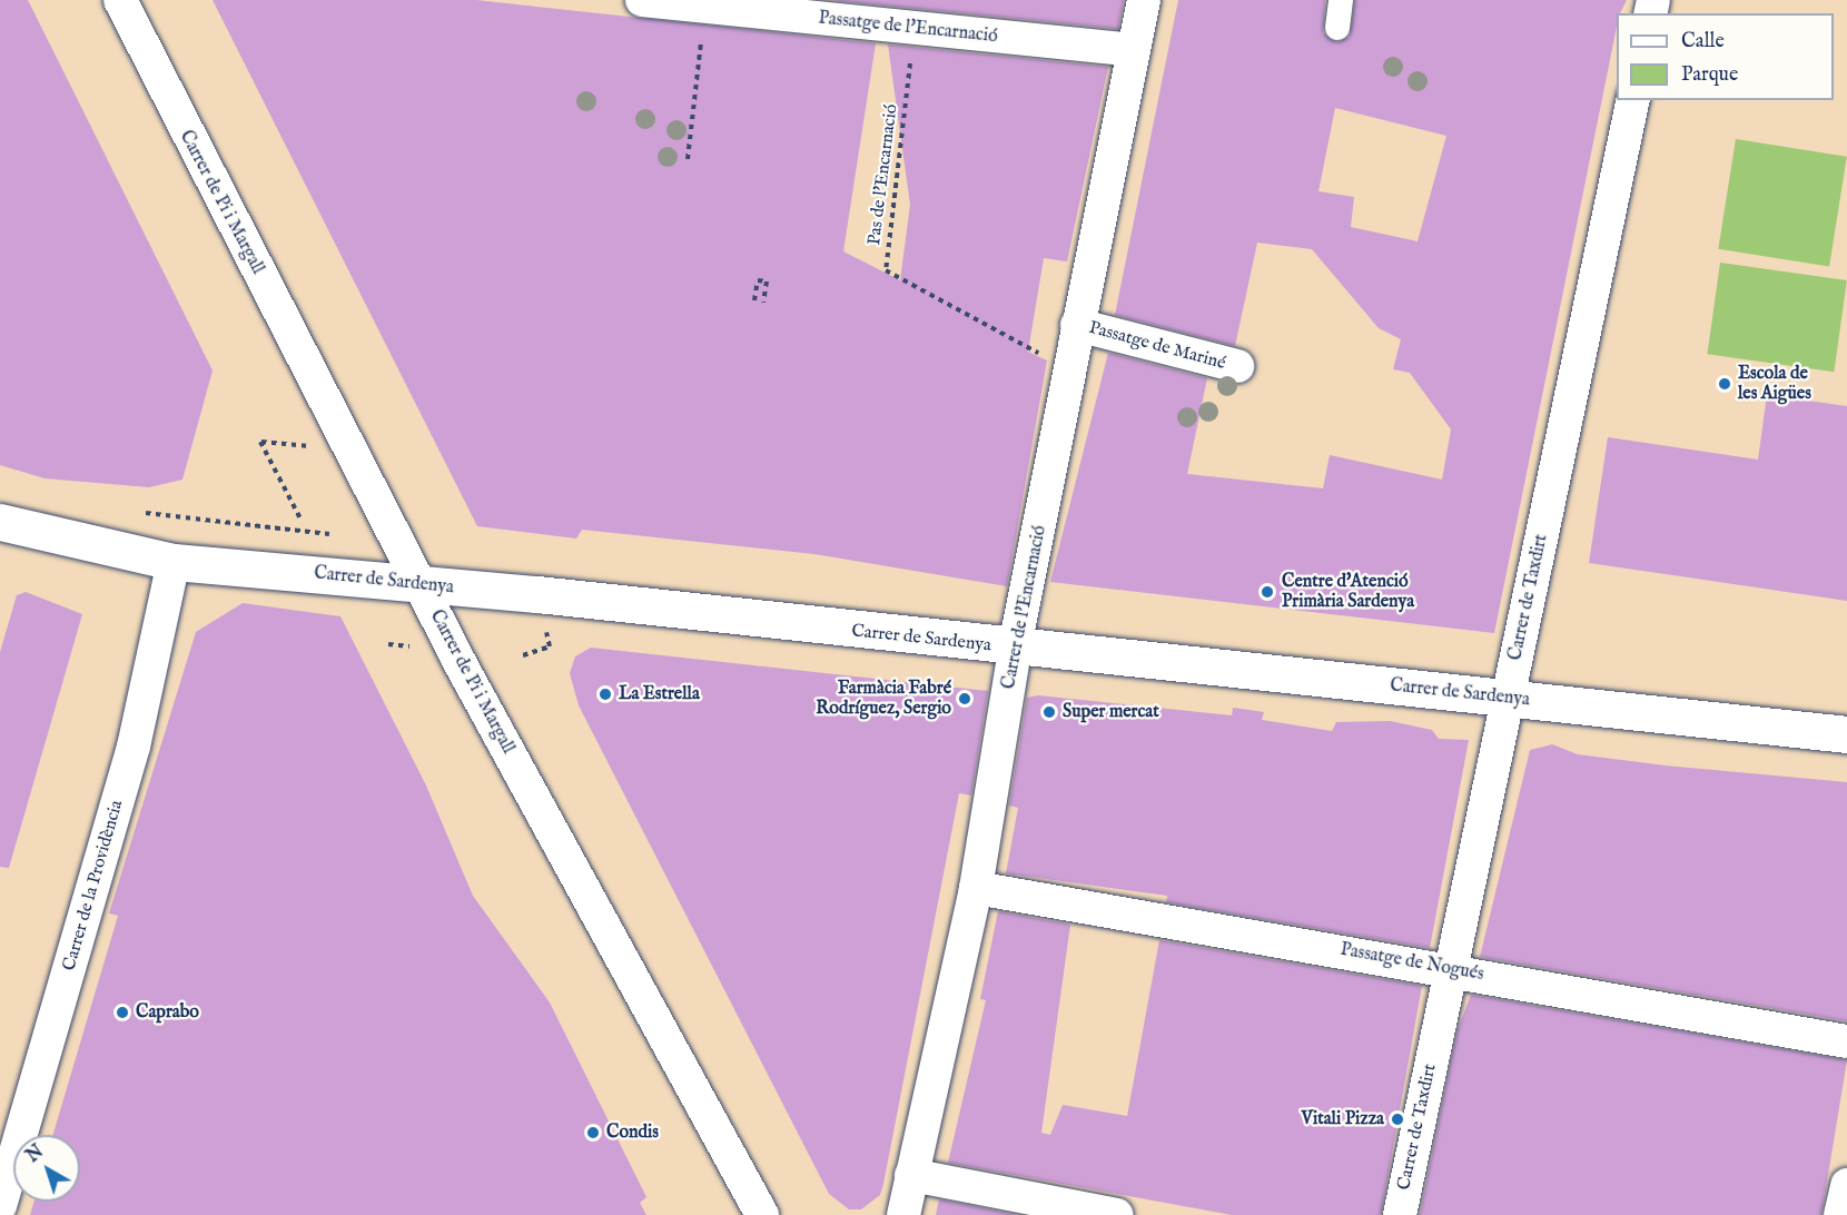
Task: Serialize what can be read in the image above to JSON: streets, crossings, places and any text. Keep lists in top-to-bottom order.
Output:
{
  "streets": {
    "street": [
      "Passatge de l'Encarnació",
      "Carrer de Pi i Margall",
      "Passatge de Mariné",
      "Carrer de Sardenya",
      "Carrer de Taxdirt",
      "Carrer de l'Encarnació",
      "Carrer de la Providència",
      "Passatge de Nogués"
    ],
    "path": ["Pas de l'Encarnació"]
  },
  "crossings": [
    ["Passatge de l'Encarnació", "Pas de l'Encarnació"],
    ["Passatge de l'Encarnació", "Carrer de l'Encarnació"],
    ["Carrer de Pi i Margall", "Carrer de Sardenya"],
    ["Passatge de Mariné", "Carrer de l'Encarnació"],
    ["Carrer de Sardenya", "Carrer de Taxdirt"],
    ["Carrer de Sardenya", "Carrer de l'Encarnació"],
    ["Carrer de Sardenya", "Carrer de la Providència"],
    ["Carrer de Taxdirt", "Passatge de Nogués"],
    ["Carrer de l'Encarnació", "Passatge de Nogués"]
  ],
  "places": [
    "Escola de les Aigües",
    "Centre d'Atenció Primària Sardenya",
    "La Estrella",
    "Farmàcia Fabré Rodríguez, Sergio",
    "Super mercat",
    "Caprabo",
    "Vitali Pizza",
    "Condis"
  ],
  "legend": ["Calle", "Parque"],
  "north": "top left"
}
